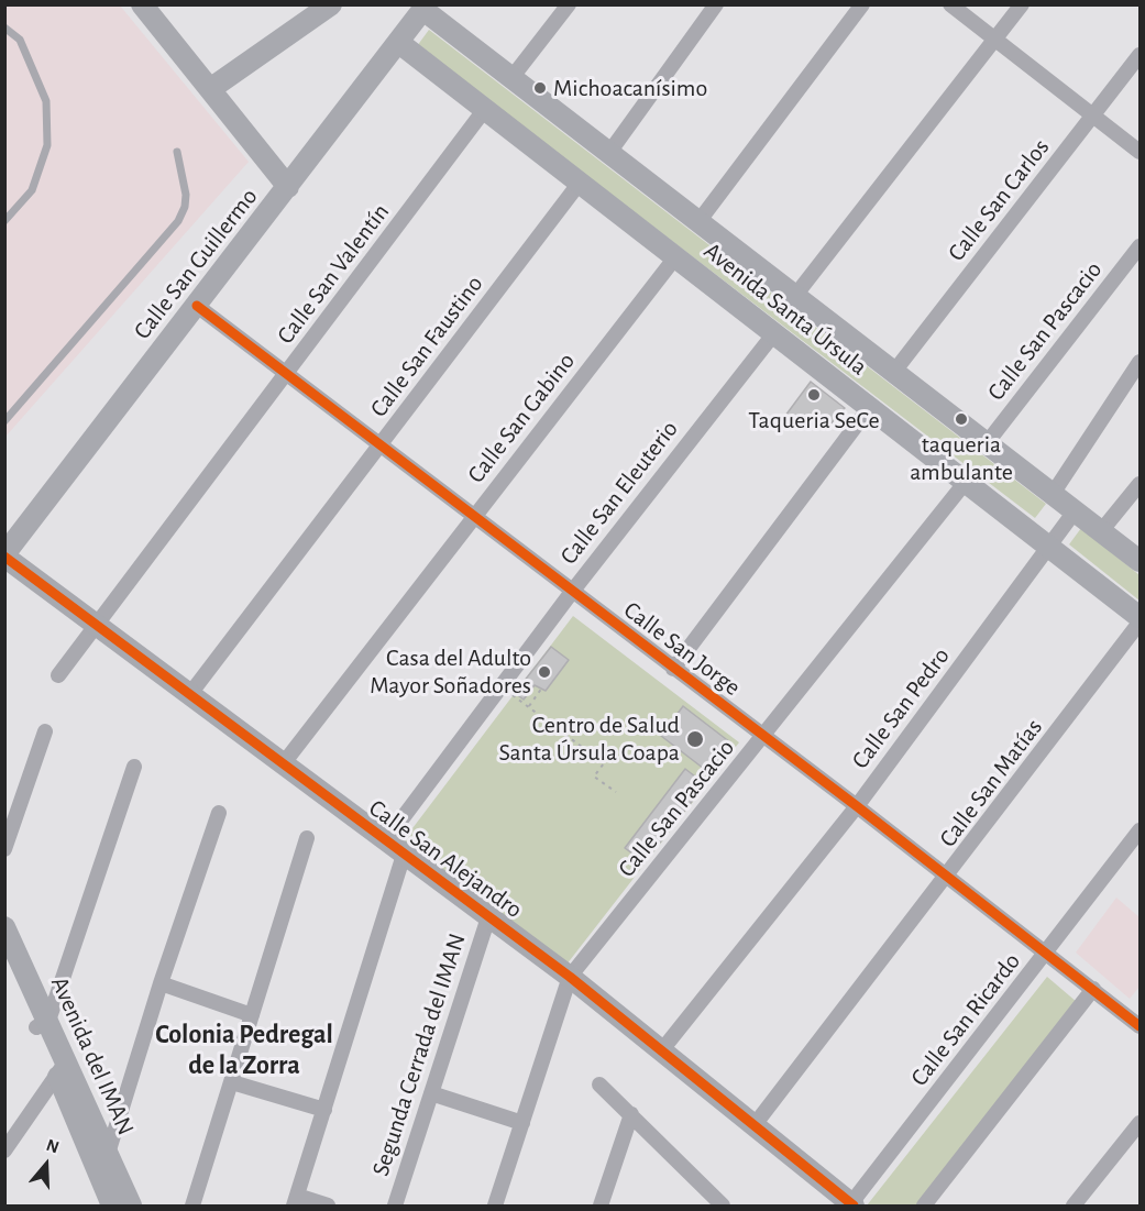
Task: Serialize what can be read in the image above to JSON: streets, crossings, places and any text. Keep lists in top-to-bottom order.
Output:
{
  "streets": {
    "street": [
      "Calle San Carlos",
      "Calle San Guillermo",
      "Calle San Valentín",
      "Avenida Santa Úrsula",
      "Calle San Pascacio",
      "Calle San Faustino",
      "Calle San Gabino",
      "Calle San Eleuterio",
      "Calle San Jorge",
      "Calle San Pedro",
      "Calle San Matías",
      "Calle San Alejandro",
      "Calle San Ricardo",
      "Segunda Cerrada del IMAN",
      "Avenida del IMAN"
    ]
  },
  "crossings": [
    ["Calle San Carlos", "Avenida Santa Úrsula"],
    ["Calle San Guillermo", "Avenida Santa Úrsula"],
    ["Calle San Guillermo", "Calle San Jorge"],
    ["Calle San Guillermo", "Calle San Alejandro"],
    ["Calle San Valentín", "Avenida Santa Úrsula"],
    ["Calle San Valentín", "Calle San Jorge"],
    ["Calle San Valentín", "Calle San Alejandro"],
    ["Avenida Santa Úrsula", "Calle San Pascacio"],
    ["Avenida Santa Úrsula", "Calle San Faustino"],
    ["Avenida Santa Úrsula", "Calle San Gabino"],
    ["Avenida Santa Úrsula", "Calle San Eleuterio"],
    ["Avenida Santa Úrsula", "Calle San Pedro"],
    ["Calle San Pascacio", "Calle San Jorge"],
    ["Calle San Pascacio", "Calle San Alejandro"],
    ["Calle San Faustino", "Calle San Jorge"],
    ["Calle San Faustino", "Calle San Alejandro"],
    ["Calle San Gabino", "Calle San Jorge"],
    ["Calle San Gabino", "Calle San Alejandro"],
    ["Calle San Eleuterio", "Calle San Jorge"],
    ["Calle San Eleuterio", "Calle San Alejandro"],
    ["Calle San Jorge", "Calle San Pedro"],
    ["Calle San Jorge", "Calle San Matías"],
    ["Calle San Jorge", "Calle San Ricardo"],
    ["Calle San Pedro", "Calle San Alejandro"],
    ["Calle San Matías", "Calle San Alejandro"],
    ["Calle San Alejandro", "Calle San Ricardo"],
    ["Calle San Alejandro", "Segunda Cerrada del IMAN"]
  ],
  "districts": ["Colonia Pedregal de la Zorra"],
  "places": [
    "Michoacanísimo",
    "Taqueria SeCe",
    "taqueria ambulante",
    "Casa del Adulto Mayor Soñadores",
    "Centro de Salud Santa Úrsula Coapa"
  ],
  "north": "top"
}
